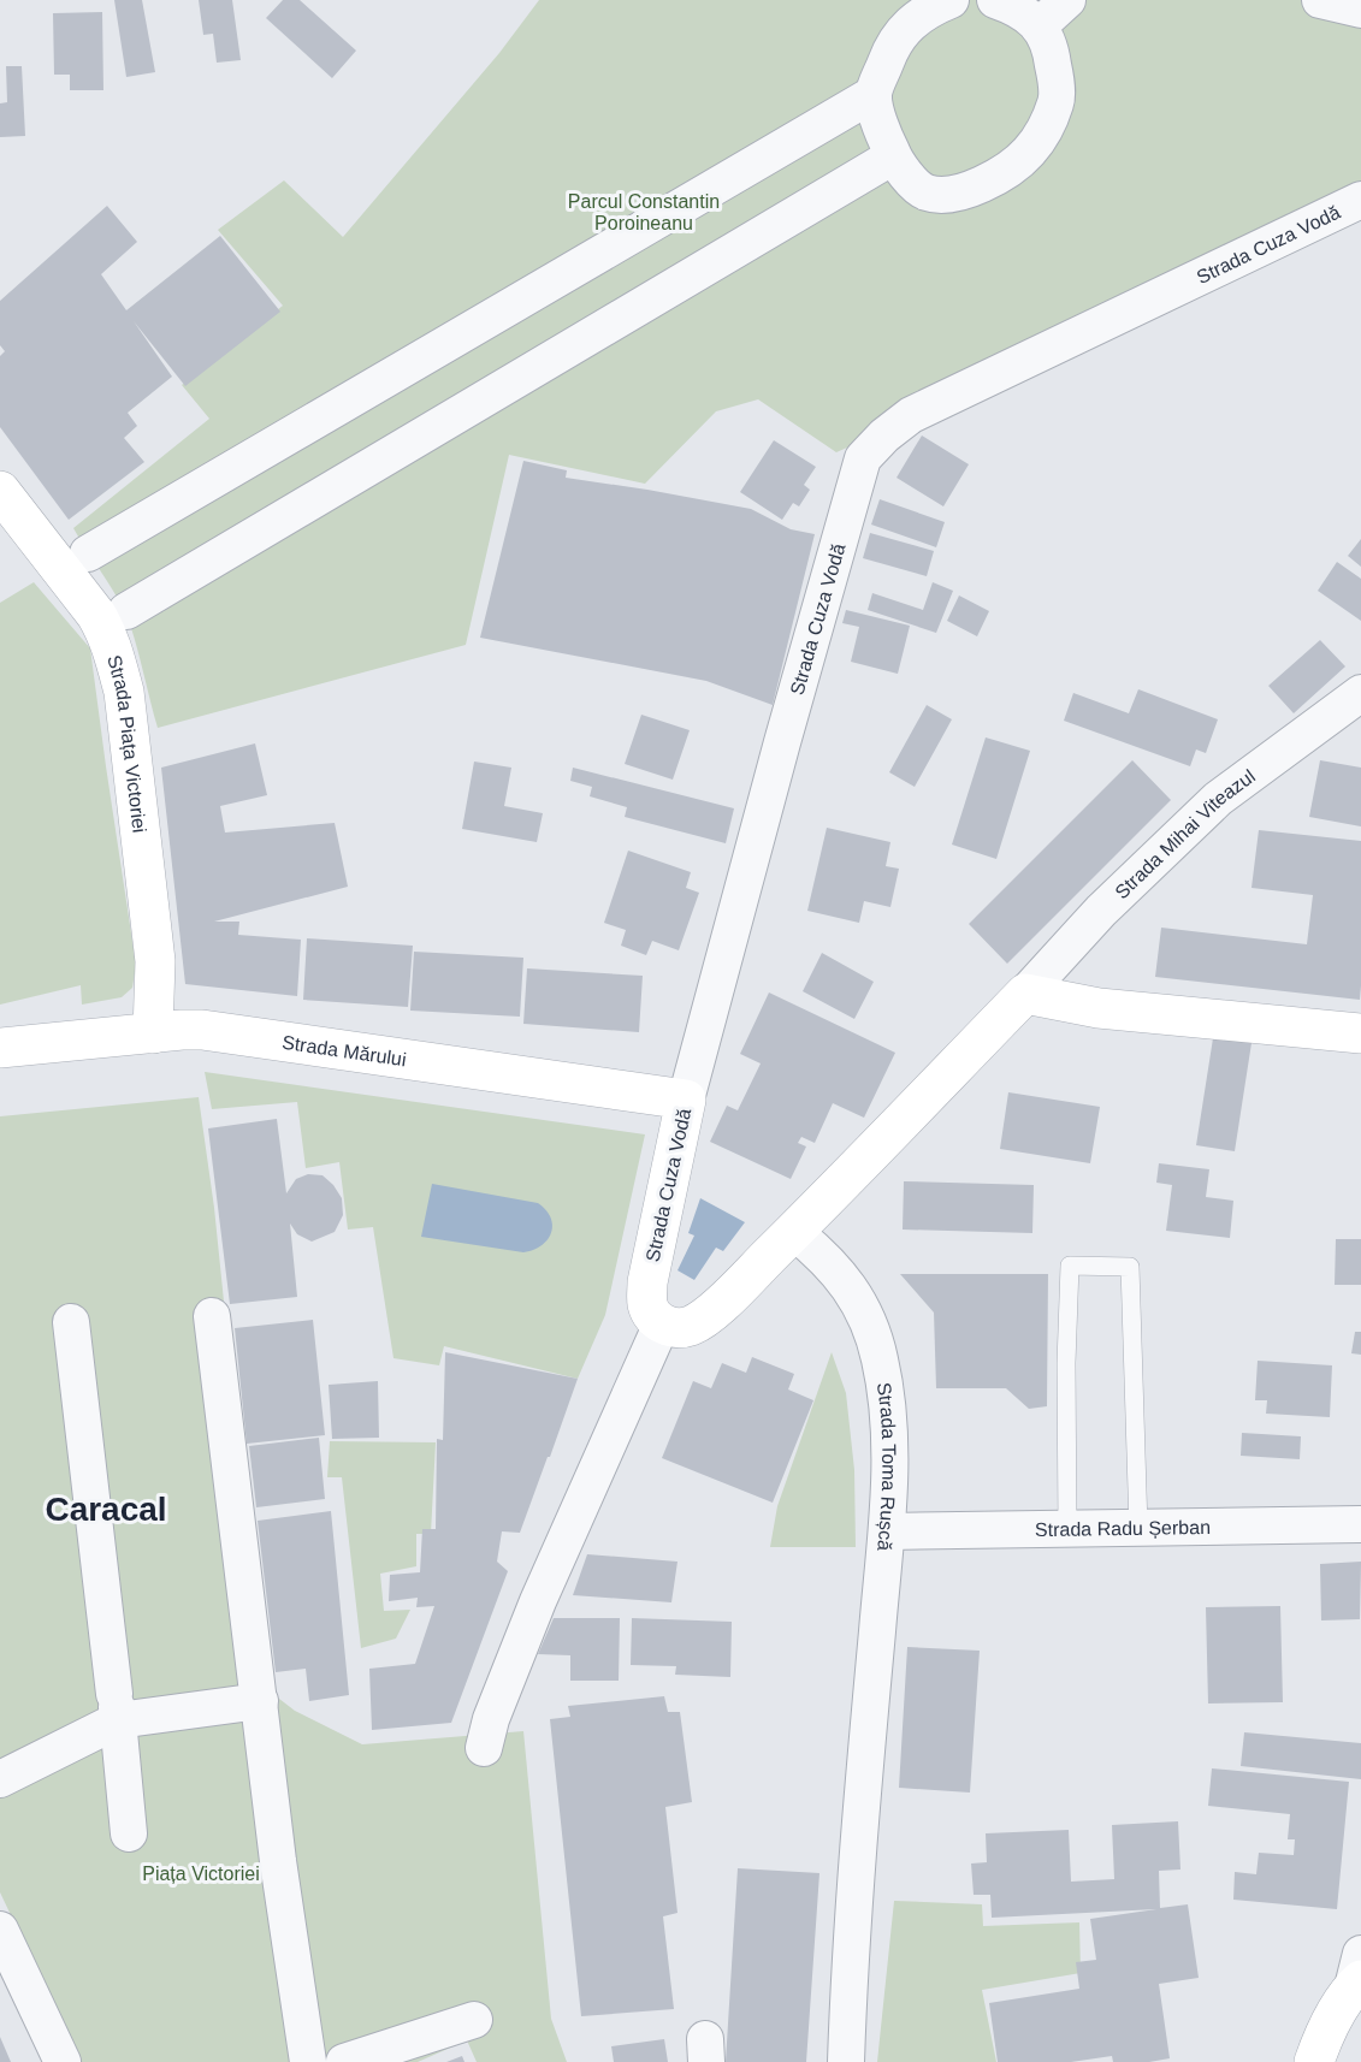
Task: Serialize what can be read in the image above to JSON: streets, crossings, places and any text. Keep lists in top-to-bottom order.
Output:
{
  "streets": {
    "main road": ["Strada Cuza Vodă", "Strada Piața Victoriei", "Strada Mărului"],
    "street": ["Strada Mihai Viteazul", "Strada Toma Rușcă", "Strada Radu Șerban"]
  },
  "crossings": [
    ["Strada Cuza Vodă", "Strada Mărului"],
    ["Strada Piața Victoriei", "Strada Mărului"],
    ["Strada Toma Rușcă", "Strada Radu Șerban"]
  ],
  "districts": ["Caracal"],
  "parks": ["Parcul Constantin Poroineanu", "Piața Victoriei"]
}
